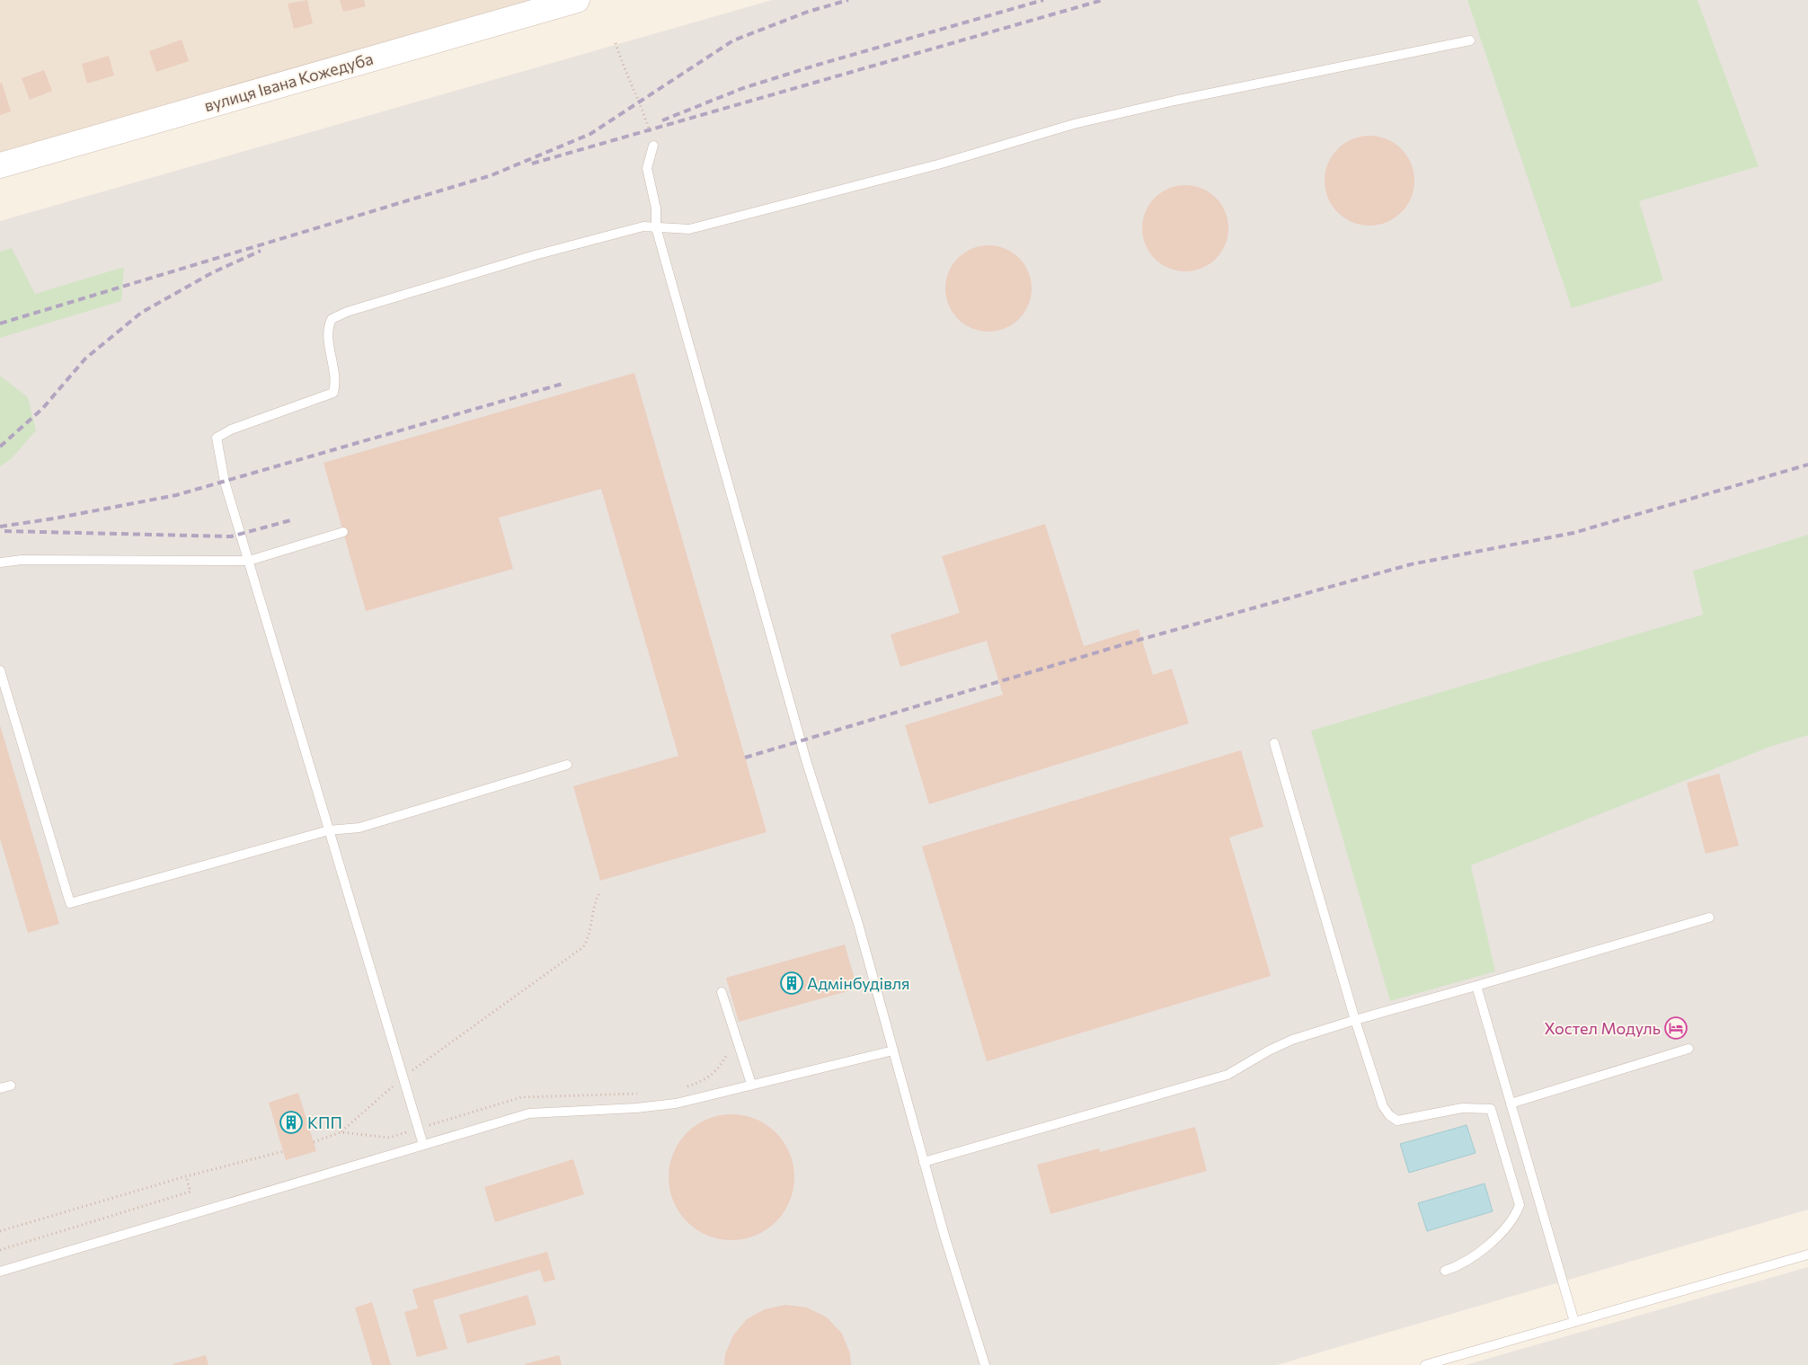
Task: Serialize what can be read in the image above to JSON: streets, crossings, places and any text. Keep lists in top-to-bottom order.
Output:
{
  "streets": {
    "street": ["вулиця Івана Кожедуба"]
  },
  "places": {
    "building": ["Адмінбудівля", "КПП"],
    "hotel": ["Хостел Модуль"]
  }
}
